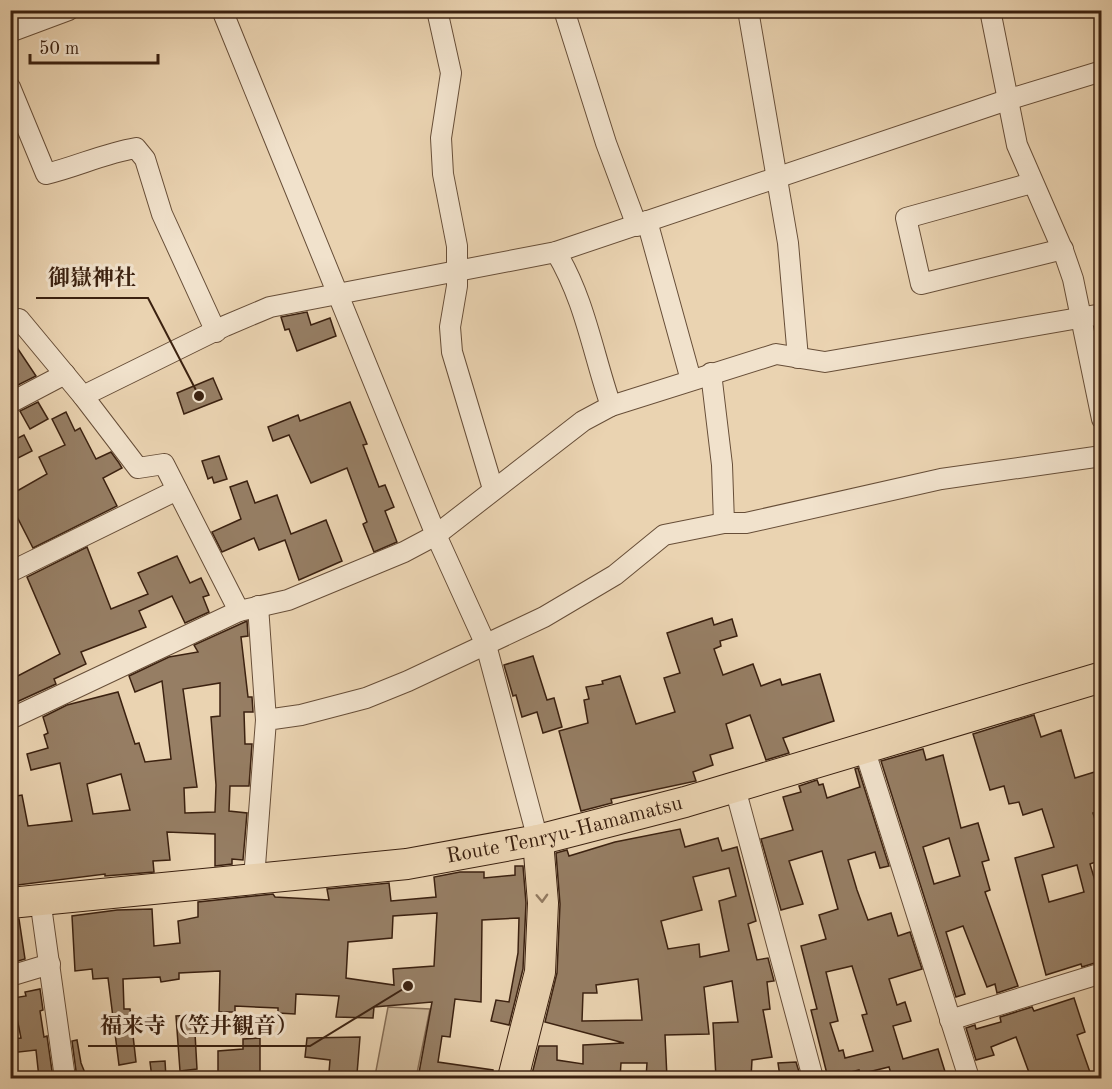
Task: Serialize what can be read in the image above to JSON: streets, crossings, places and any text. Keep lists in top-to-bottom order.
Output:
{
  "streets": {
    "main road": ["Route Tenryu-Hamamatsu"]
  },
  "places": ["御嶽神社", "福来寺（笠井観音）"],
  "scale_bar": "50 m"
}
